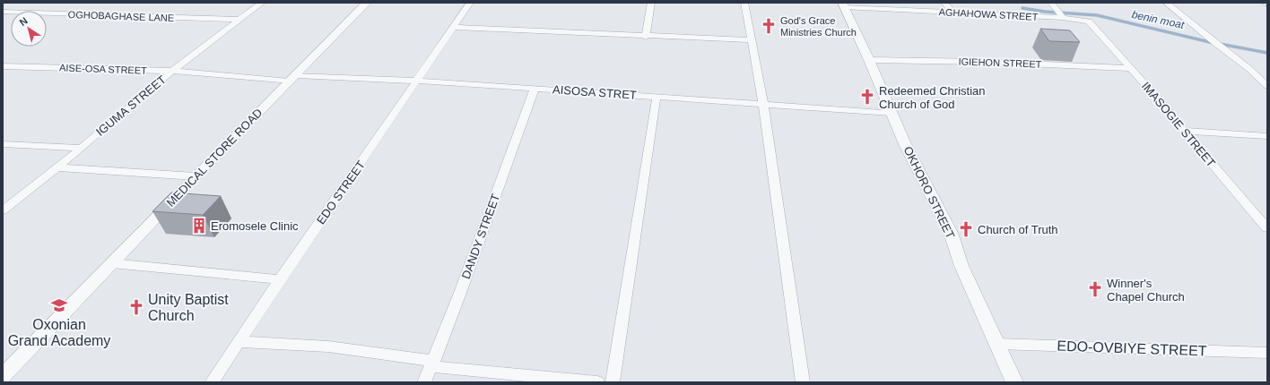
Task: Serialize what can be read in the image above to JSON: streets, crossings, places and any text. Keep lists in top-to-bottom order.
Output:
{
  "streets": {
    "street": [
      "AGHAHOWA STREET",
      "OGHOBAGHASE LANE",
      "IGIEHON STREET",
      "AISE-OSA STREET",
      "AISOSA STRET",
      "IGUMA STREET",
      "IMASOGIE STREET",
      "MEDICAL STORE ROAD",
      "EDO STREET",
      "OKHORO STREET",
      "DANDY STREET",
      "EDO-OVBIYE STREET"
    ]
  },
  "crossings": [
    ["AGHAHOWA STREET", "IMASOGIE STREET"],
    ["AGHAHOWA STREET", "OKHORO STREET"],
    ["OGHOBAGHASE LANE", "IGUMA STREET"],
    ["IGIEHON STREET", "IMASOGIE STREET"],
    ["IGIEHON STREET", "OKHORO STREET"],
    ["AISE-OSA STREET", "AISOSA STRET"],
    ["AISE-OSA STREET", "IGUMA STREET"],
    ["AISE-OSA STREET", "MEDICAL STORE ROAD"],
    ["AISOSA STRET", "MEDICAL STORE ROAD"],
    ["AISOSA STRET", "EDO STREET"],
    ["AISOSA STRET", "OKHORO STREET"],
    ["AISOSA STRET", "DANDY STREET"],
    ["OKHORO STREET", "EDO-OVBIYE STREET"]
  ],
  "water": ["benin moat"],
  "places": {
    "church": [
      "God's Grace Ministries Church",
      "Redeemed Christian Church of God",
      "Church of Truth",
      "Winner's Chapel Church",
      "Unity Baptist Church"
    ],
    "building": ["Eromosele Clinic"],
    "school or university": ["Oxonian Grand Academy"]
  },
  "north": "top left"
}
